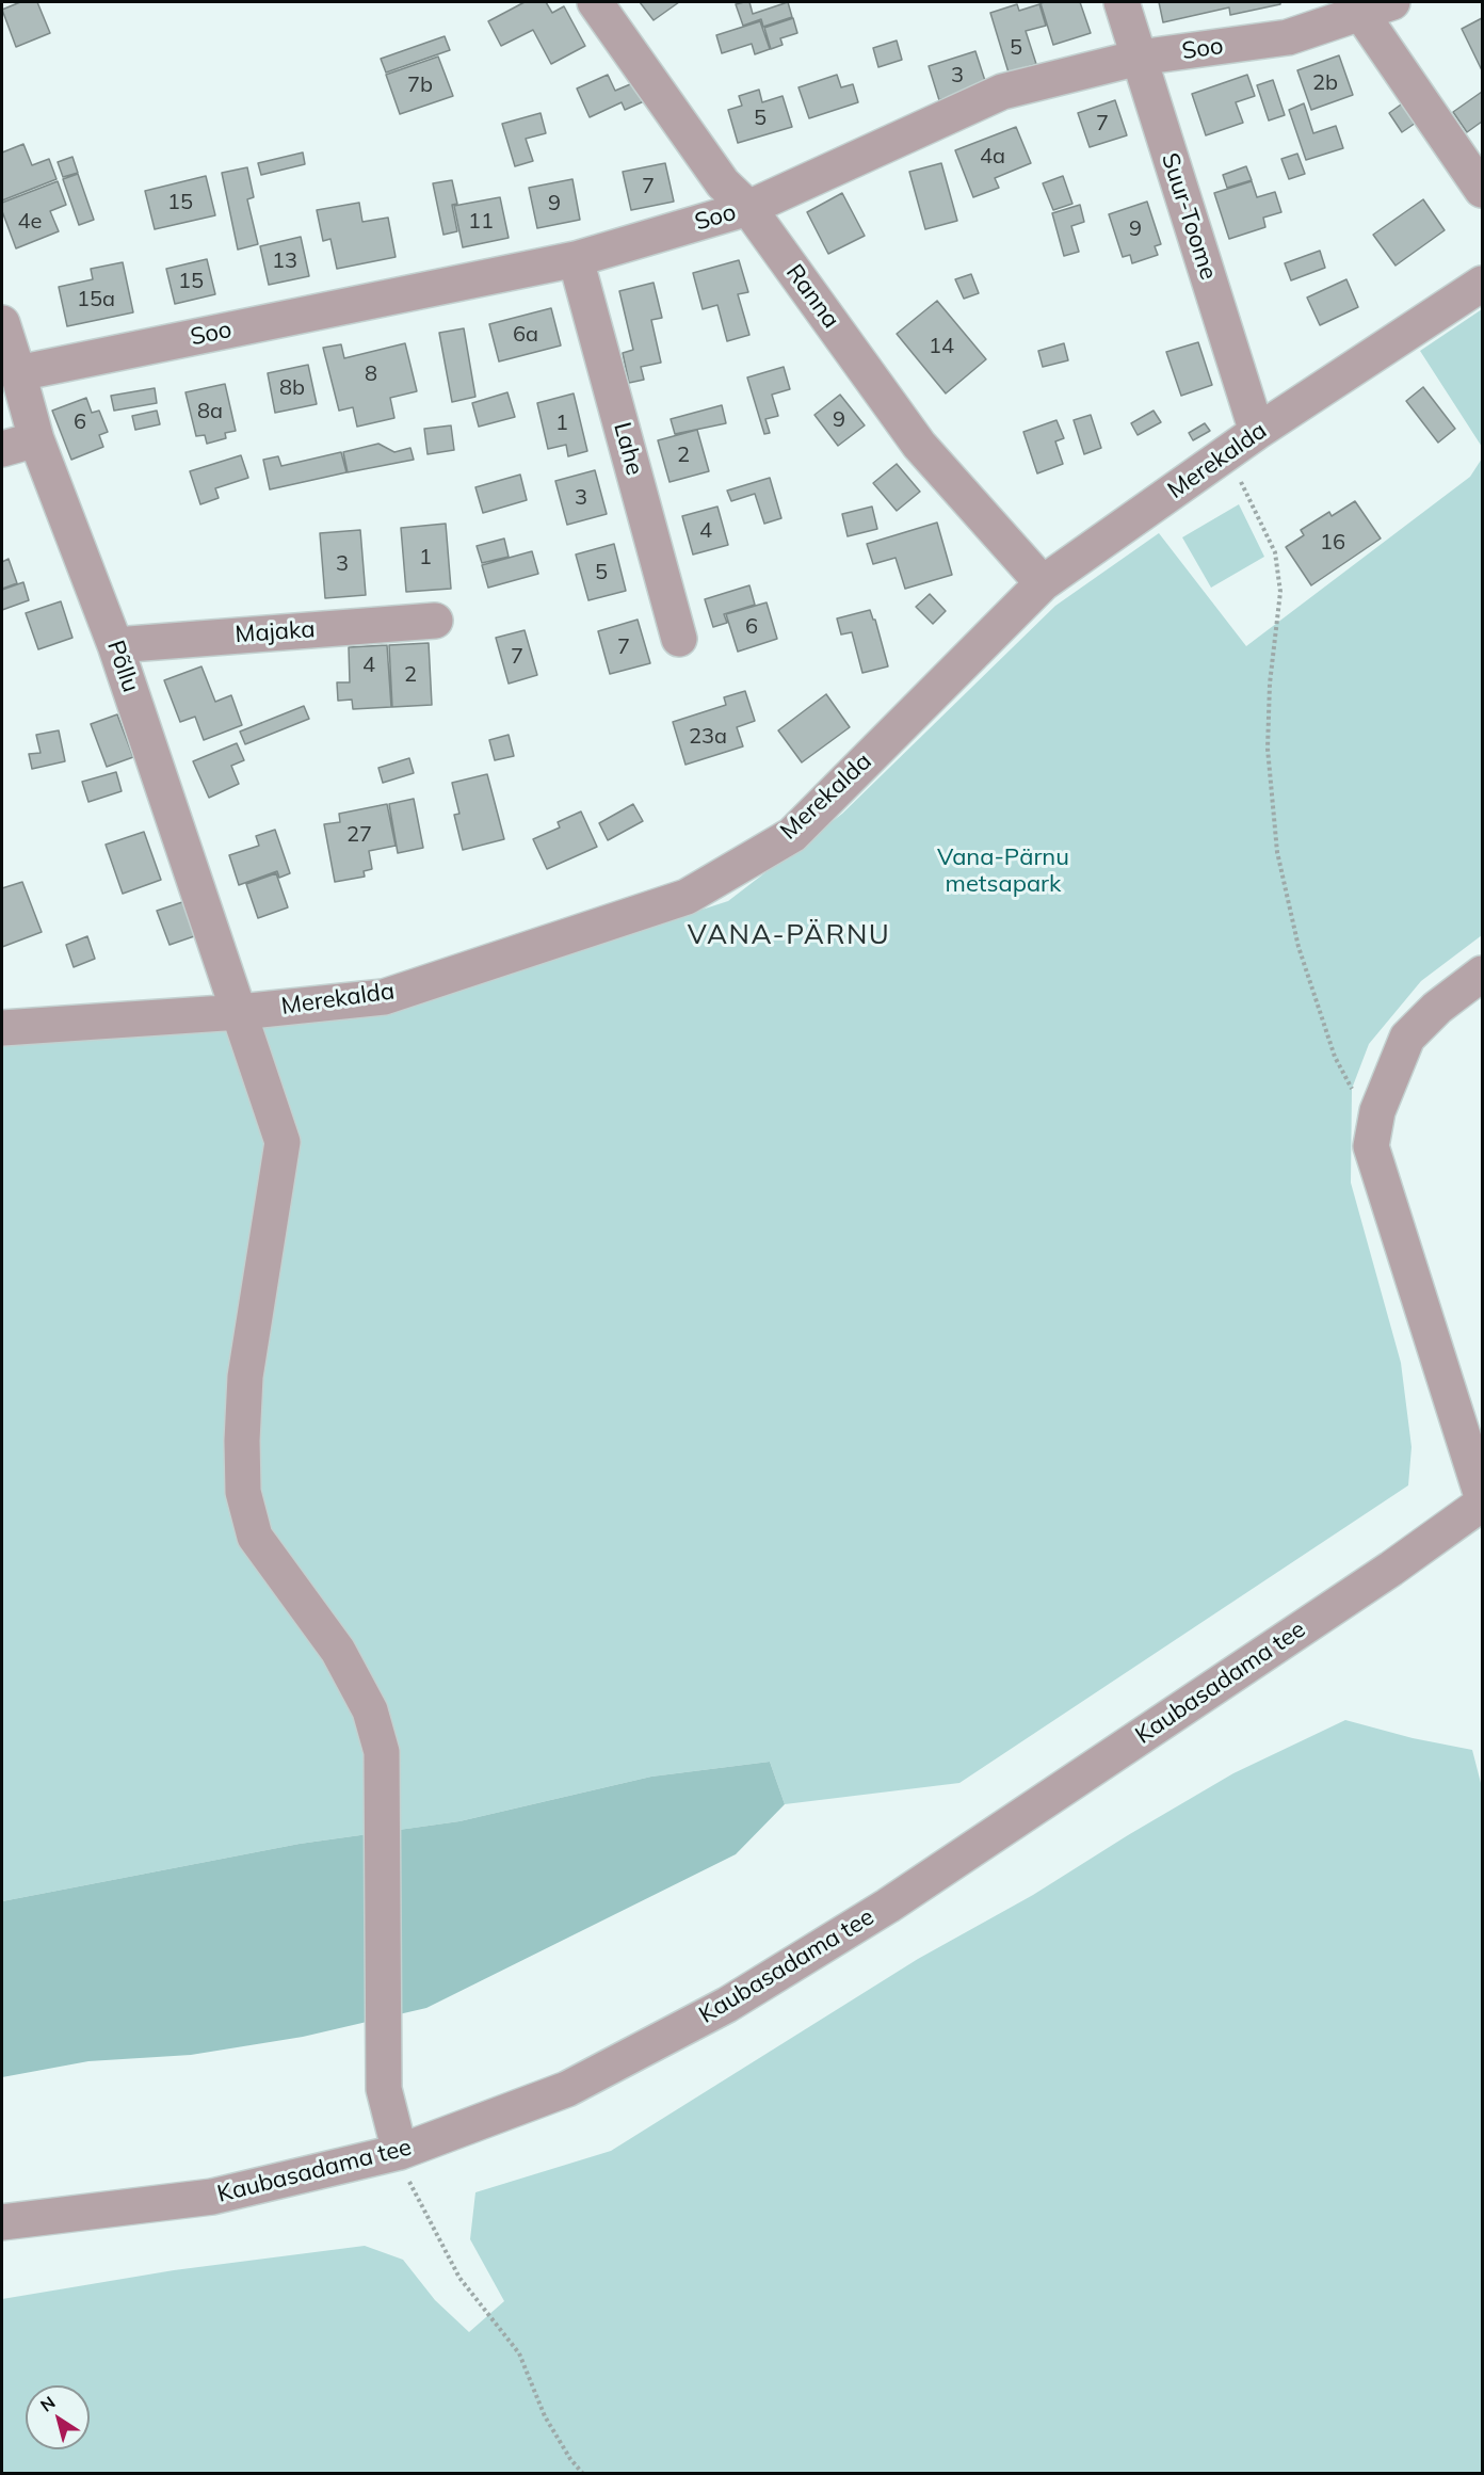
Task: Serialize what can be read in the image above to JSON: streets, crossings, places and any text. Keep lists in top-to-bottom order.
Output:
{
  "streets": {
    "street": [
      "Soo",
      "Suur-Toome",
      "Ranna",
      "Lahe",
      "Merekalda",
      "Majaka",
      "Põllu",
      "Kaubasadama tee"
    ]
  },
  "crossings": [
    ["Soo", "Suur-Toome"],
    ["Soo", "Ranna"],
    ["Soo", "Lahe"],
    ["Soo", "Põllu"],
    ["Suur-Toome", "Merekalda"],
    ["Ranna", "Merekalda"],
    ["Merekalda", "Põllu"],
    ["Majaka", "Põllu"],
    ["Põllu", "Kaubasadama tee"]
  ],
  "districts": ["VANA-PÄRNU"],
  "parks": ["Vana-Pärnu metsapark"],
  "house_numbers": [
    "5",
    "3",
    "2b",
    "7b",
    "5",
    "7",
    "4a",
    "7",
    "15",
    "9",
    "4e",
    "11",
    "9",
    "13",
    "15",
    "15a",
    "6a",
    "14",
    "8",
    "8b",
    "8a",
    "9",
    "6",
    "1",
    "2",
    "3",
    "4",
    "16",
    "1",
    "3",
    "5",
    "6",
    "7",
    "7",
    "4",
    "2",
    "23a",
    "27"
  ],
  "north": "top left"
}
